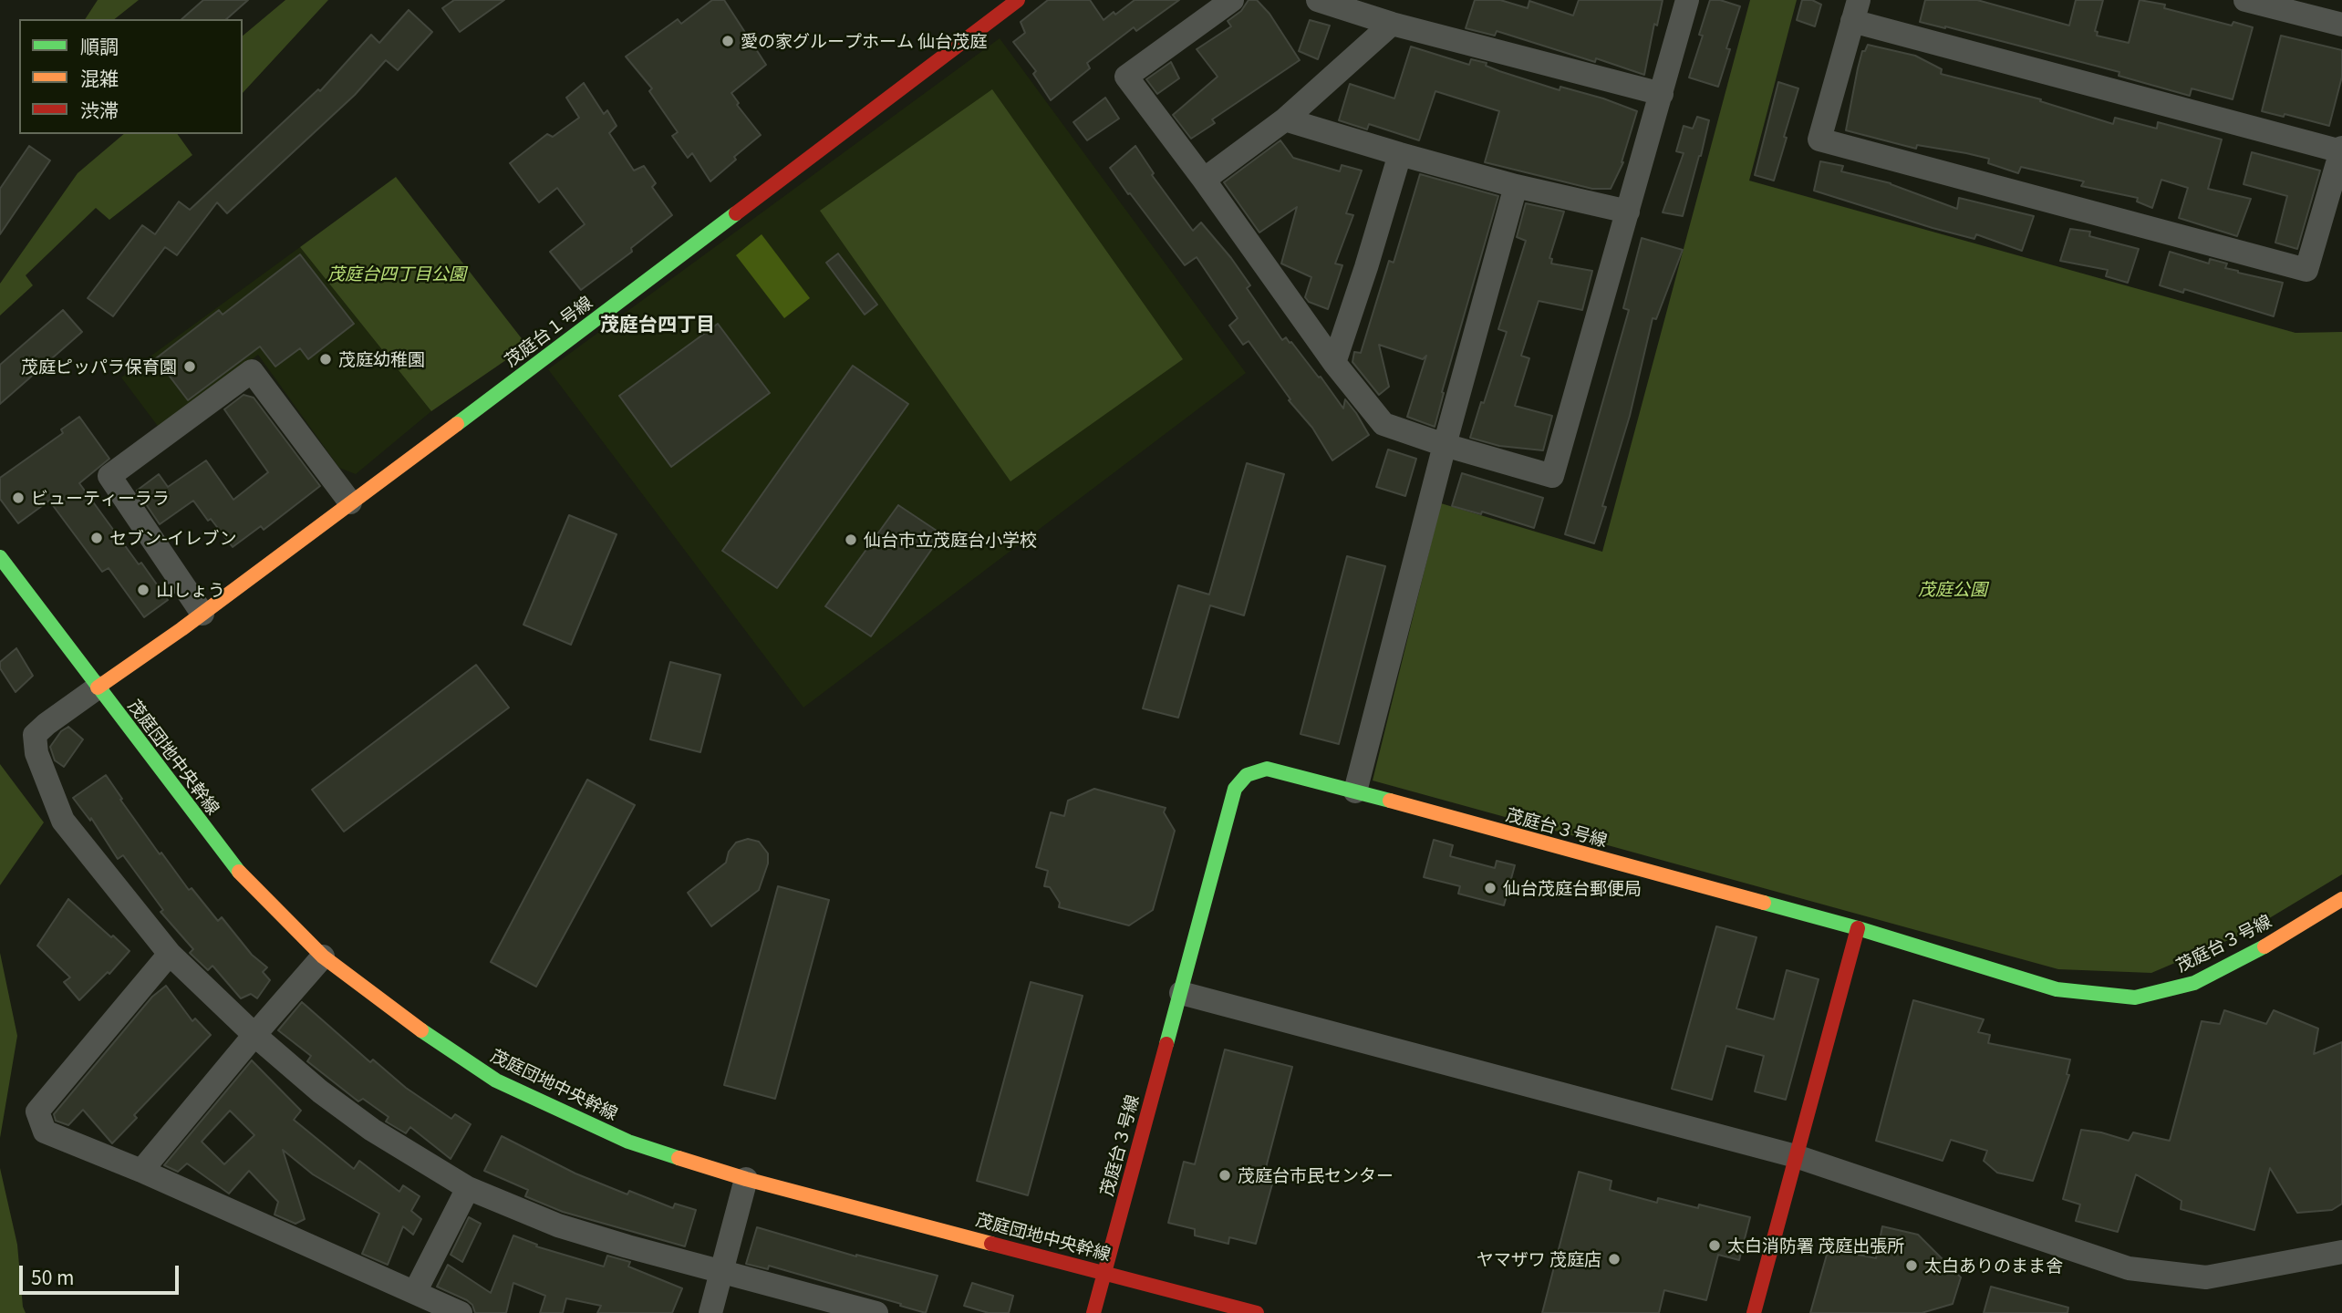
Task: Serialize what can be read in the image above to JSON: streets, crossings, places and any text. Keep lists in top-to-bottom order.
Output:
{
  "streets": {
    "street": ["茂庭台１号線", "茂庭団地中央幹線", "茂庭台３号線"]
  },
  "crossings": [
    ["茂庭台１号線", "茂庭団地中央幹線"],
    ["茂庭団地中央幹線", "茂庭台３号線"]
  ],
  "districts": ["茂庭台四丁目"],
  "parks": ["茂庭台四丁目公園", "茂庭公園"],
  "places": [
    "愛の家グループホーム 仙台茂庭",
    "茂庭幼稚園",
    "茂庭ピッパラ保育園",
    "ビューティーララ",
    "セブン-イレブン",
    "仙台市立茂庭台小学校",
    "山しょう",
    "仙台茂庭台郵便局",
    "茂庭台市民センター",
    "太白消防署 茂庭出張所",
    "ヤマザワ 茂庭店",
    "太白ありのまま舎"
  ],
  "legend": ["順調", "混雑", "渋滞"],
  "scale_bar": "50 m"
}
